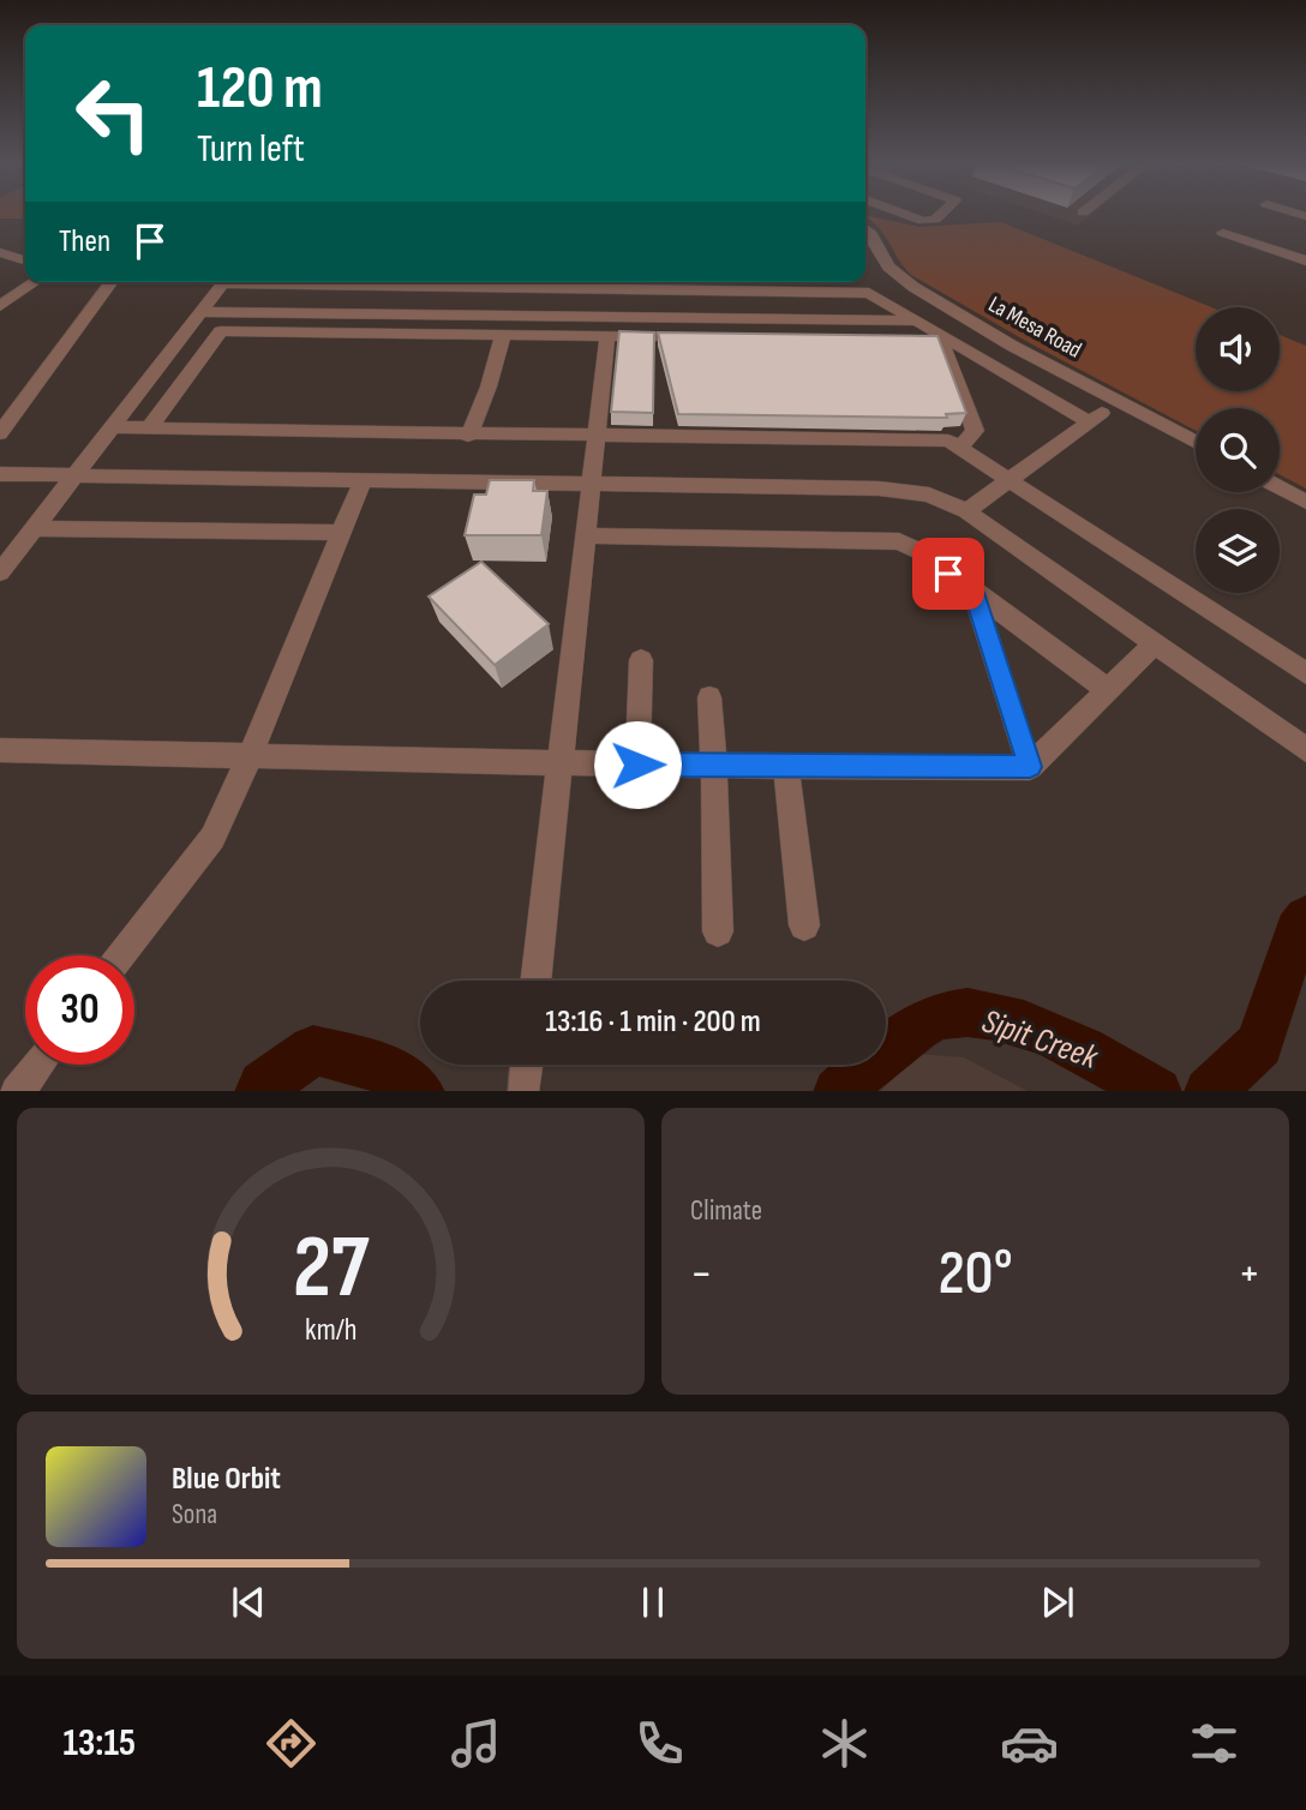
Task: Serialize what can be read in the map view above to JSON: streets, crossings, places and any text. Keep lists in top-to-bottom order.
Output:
{
  "streets": {
    "street": ["La Mesa Road"]
  },
  "water": ["Sipit Creek"],
  "page": {
    "turn": ["120 m", "Turn left"],
    "then": "Then",
    "limit": "30",
    "trip": "13:16 · 1 min · 200 m",
    "tile": "Climate",
    "heat": ["−", "20°", "+"],
    "song": ["Blue Orbit", "Sona"],
    "tabs": "13:15",
    "gauge": ["27", "km/h"]
  }
}
